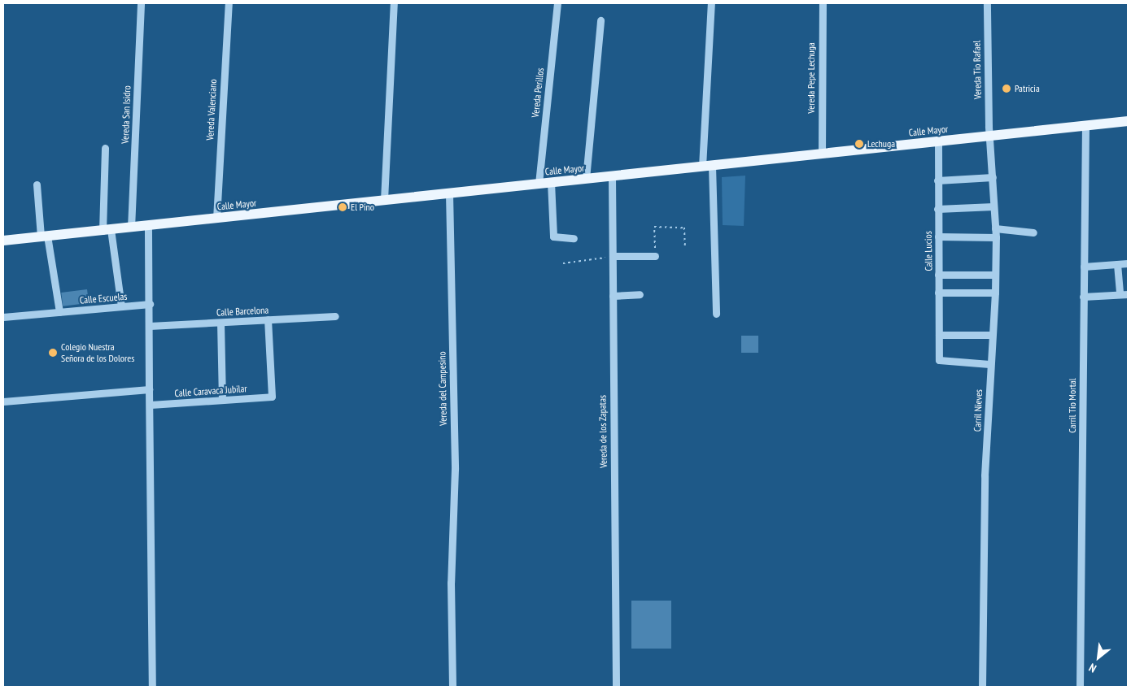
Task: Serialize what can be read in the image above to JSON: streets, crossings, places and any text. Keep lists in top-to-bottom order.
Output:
{
  "streets": {
    "main road": ["Calle Mayor"],
    "street": [
      "Vereda Tio Rafael",
      "Vereda Pepe Lechuga",
      "Vereda Perillos",
      "Vereda Valenciano",
      "Vereda San Isidro",
      "Calle Lucios",
      "Calle Escuelas",
      "Calle Barcelona",
      "Vereda del Campesino",
      "Calle Caravaca Jubilar",
      "Carril Tio Mortal",
      "Carril Nieves",
      "Vereda de los Zapatas"
    ]
  },
  "crossings": [
    ["Vereda Tio Rafael", "Calle Mayor"],
    ["Vereda Tio Rafael", "Carril Nieves"],
    ["Vereda Pepe Lechuga", "Calle Mayor"],
    ["Vereda Perillos", "Calle Mayor"],
    ["Vereda Valenciano", "Calle Mayor"],
    ["Vereda San Isidro", "Calle Mayor"],
    ["Calle Mayor", "Calle Lucios"],
    ["Calle Mayor", "Vereda del Campesino"],
    ["Calle Mayor", "Carril Tio Mortal"],
    ["Calle Mayor", "Carril Nieves"],
    ["Calle Mayor", "Vereda de los Zapatas"],
    ["Calle Lucios", "Carril Nieves"],
    ["Calle Barcelona", "Calle Caravaca Jubilar"]
  ],
  "places": [
    "Patricia",
    "Lechuga",
    "El Pino",
    "Colegio Nuestra Señora de los Dolores"
  ],
  "north": "bottom left"
}
